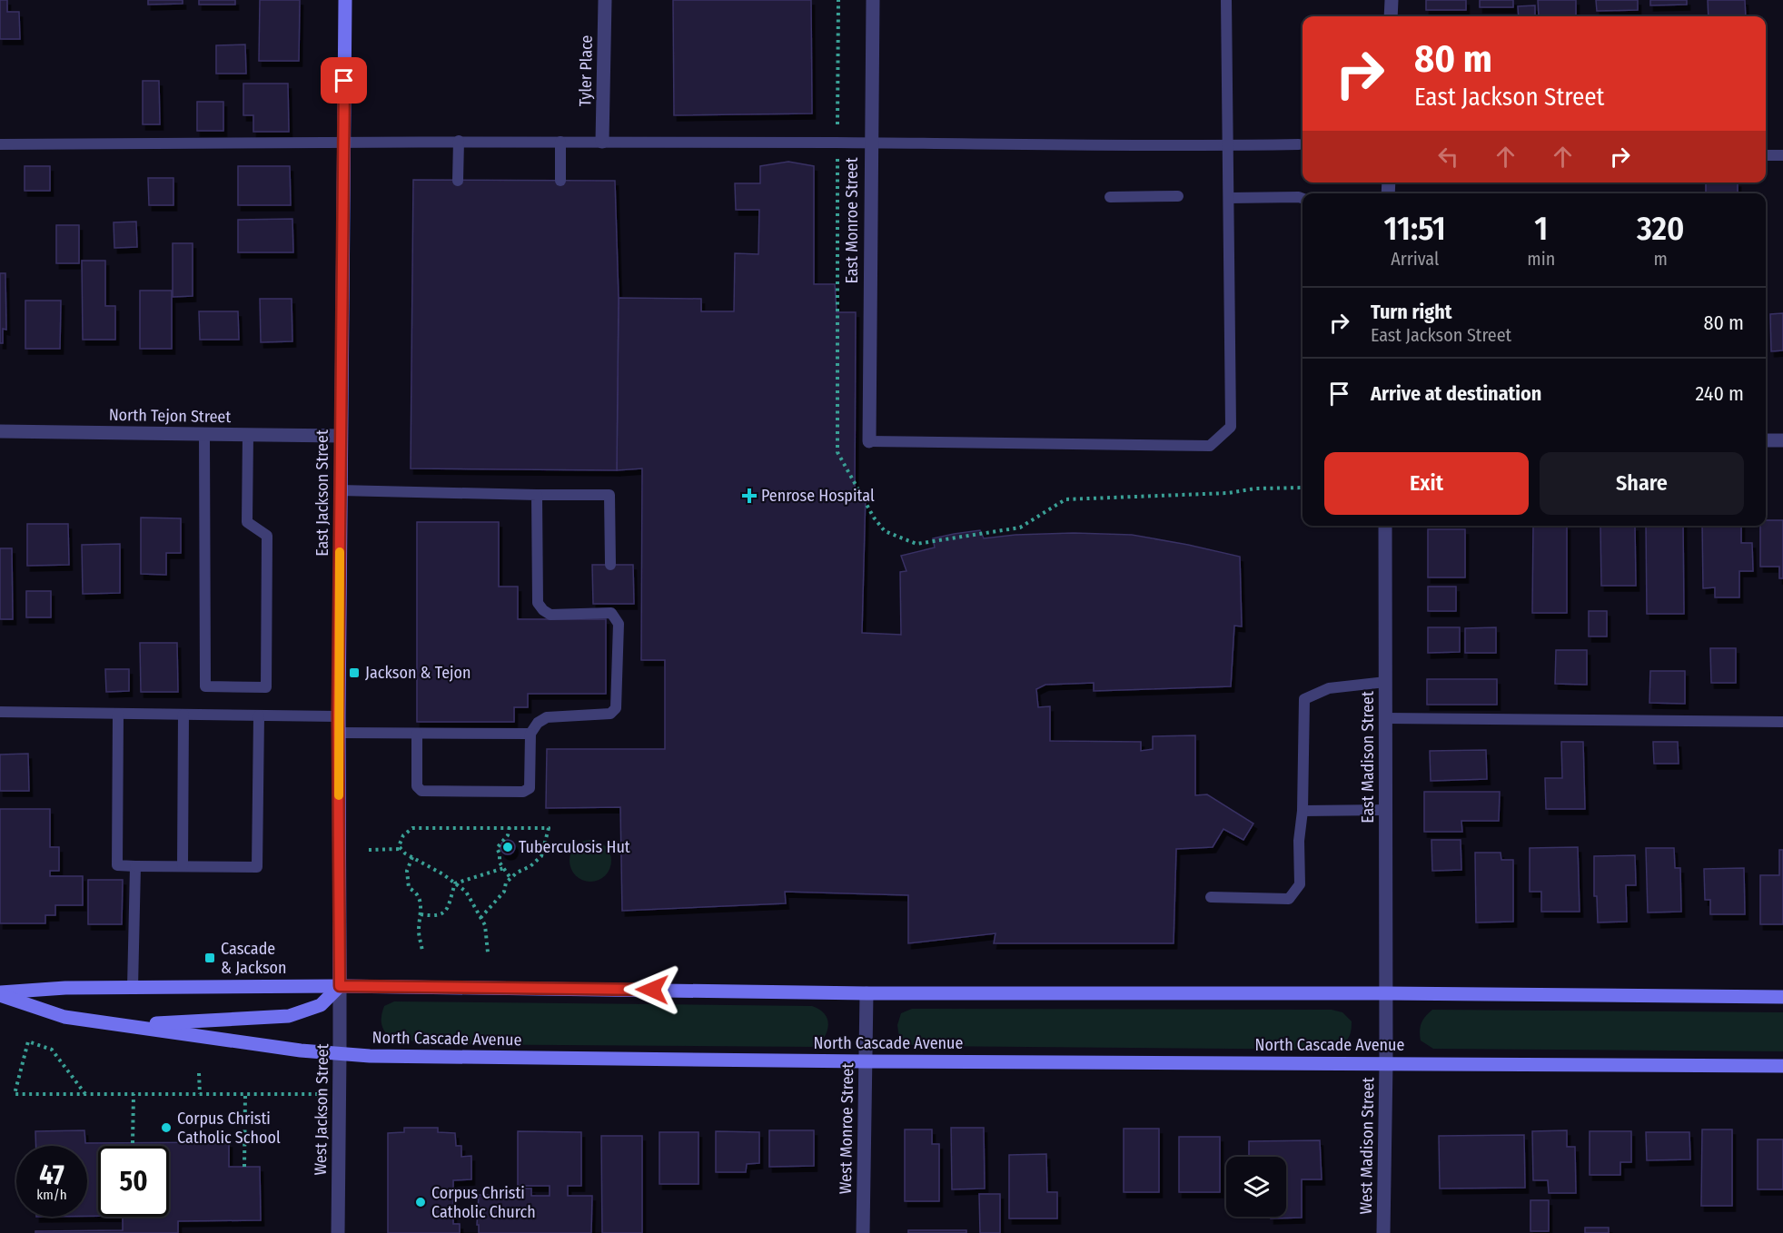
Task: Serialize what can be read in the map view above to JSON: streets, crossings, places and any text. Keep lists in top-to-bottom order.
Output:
{
  "streets": {
    "main road": ["East Jackson Street", "North Cascade Avenue"],
    "street": [
      "Tyler Place",
      "East Monroe Street",
      "North Tejon Street",
      "East Madison Street",
      "West Jackson Street",
      "West Monroe Street",
      "West Madison Street"
    ]
  },
  "crossings": [
    ["North Tejon Street", "East Jackson Street"],
    ["East Jackson Street", "North Cascade Avenue"],
    ["East Jackson Street", "West Jackson Street"],
    ["East Madison Street", "North Cascade Avenue"],
    ["East Madison Street", "West Madison Street"],
    ["North Cascade Avenue", "West Jackson Street"],
    ["North Cascade Avenue", "West Monroe Street"],
    ["North Cascade Avenue", "West Madison Street"]
  ],
  "places": {
    "health": ["Penrose Hospital"],
    "transit": ["Jackson & Tejon", "Cascade & Jackson"],
    "other": ["Tuberculosis Hut", "Corpus Christi Catholic School", "Corpus Christi Catholic Church"]
  },
  "page": {
    "turn": ["80 m", "East Jackson Street"],
    "eta": [
      "11:51",
      "Arrival",
      "1",
      "min",
      "320",
      "m"
    ],
    "list": [
      {
        "name": "Turn right",
        "note": "East Jackson Street",
        "value": "80 m"
      },
      {
        "name": "Arrive at destination",
        "value": "240 m"
      }
    ],
    "buttons": ["Exit", "Share"],
    "speed": "47 km/h",
    "limit": "50"
  }
}
